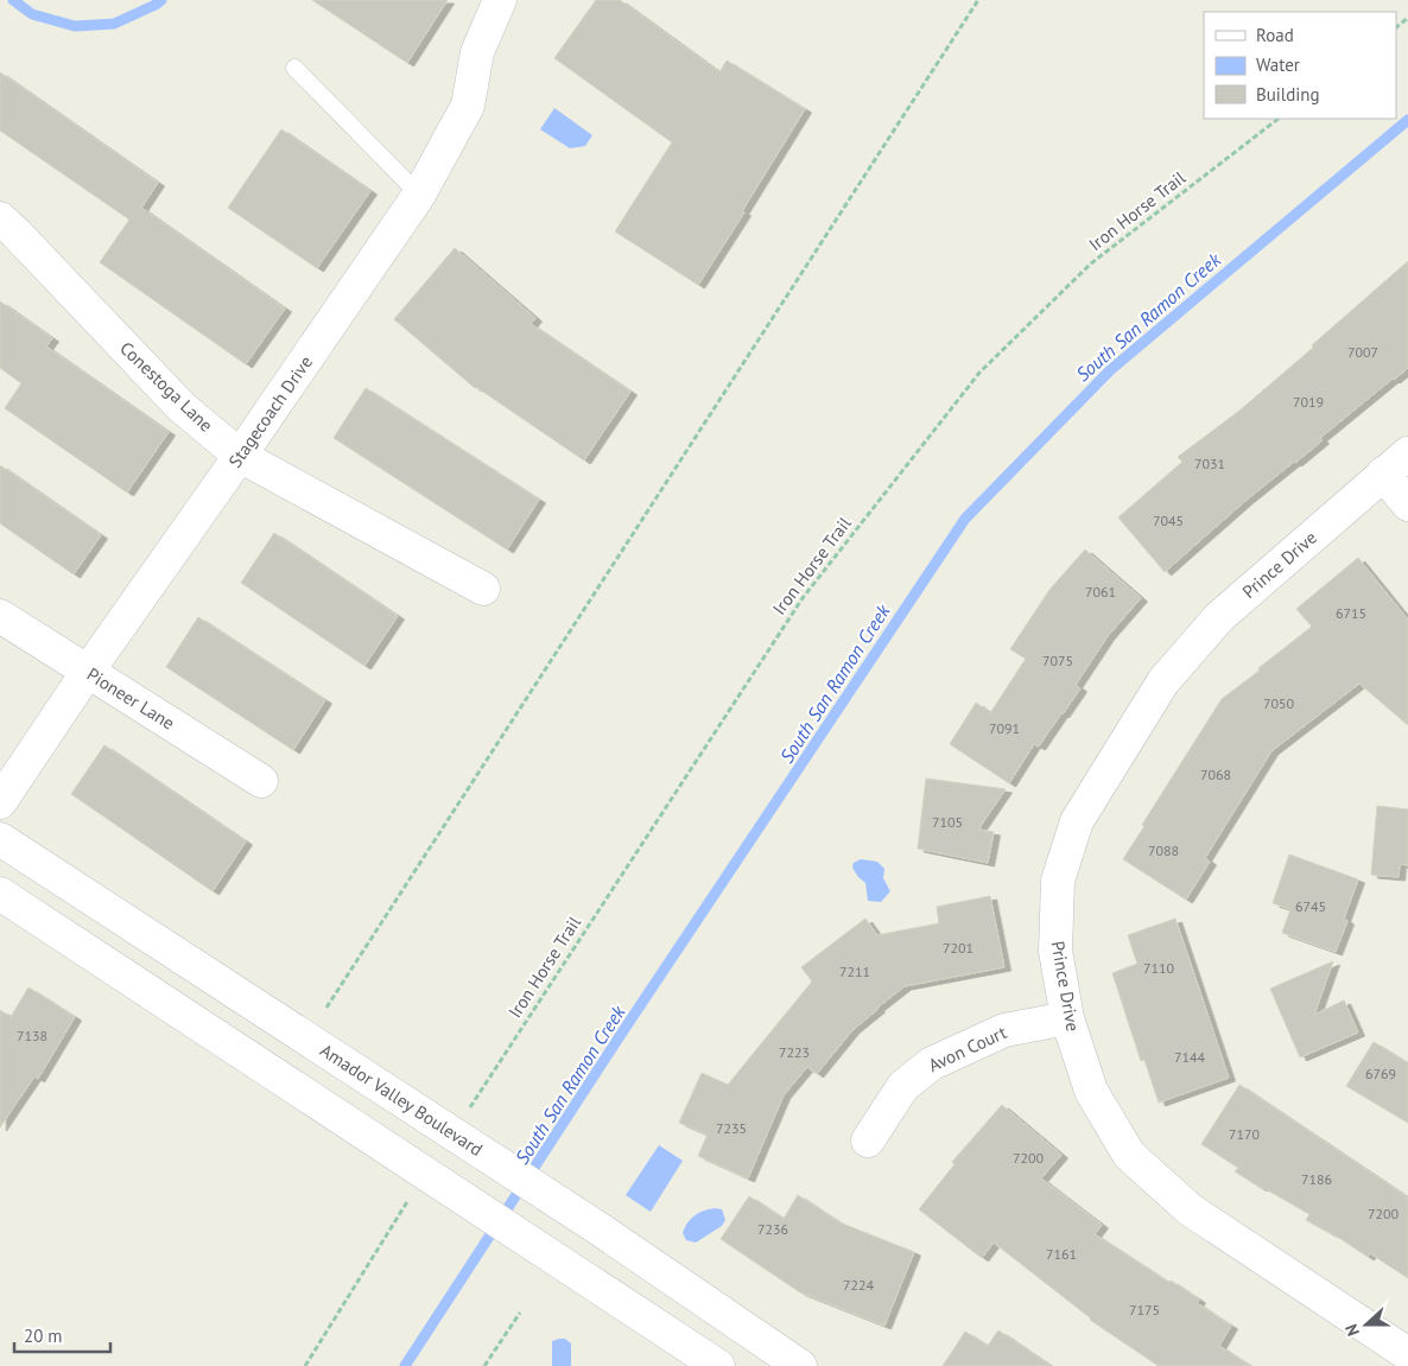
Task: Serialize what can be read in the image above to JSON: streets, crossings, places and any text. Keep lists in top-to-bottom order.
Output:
{
  "streets": {
    "street": [
      "Conestoga Lane",
      "Stagecoach Drive",
      "Prince Drive",
      "Pioneer Lane",
      "Avon Court",
      "Amador Valley Boulevard"
    ],
    "path": ["Iron Horse Trail"]
  },
  "crossings": [
    ["Iron Horse Trail", "Amador Valley Boulevard"],
    ["Conestoga Lane", "Stagecoach Drive"],
    ["Stagecoach Drive", "Pioneer Lane"],
    ["Prince Drive", "Avon Court"]
  ],
  "water": ["South San Ramon Creek"],
  "house_numbers": [
    "7007",
    "7019",
    "7031",
    "7045",
    "7061",
    "6715",
    "7075",
    "7050",
    "7091",
    "7068",
    "7105",
    "7088",
    "6745",
    "7201",
    "7110",
    "7211",
    "7138",
    "7223",
    "7144",
    "6769",
    "7235",
    "7170",
    "7200",
    "7186",
    "7200",
    "7236",
    "7161",
    "7224",
    "7175"
  ],
  "legend": ["Road", "Water", "Building"],
  "scale_bar": "20 m",
  "north": "left"
}
